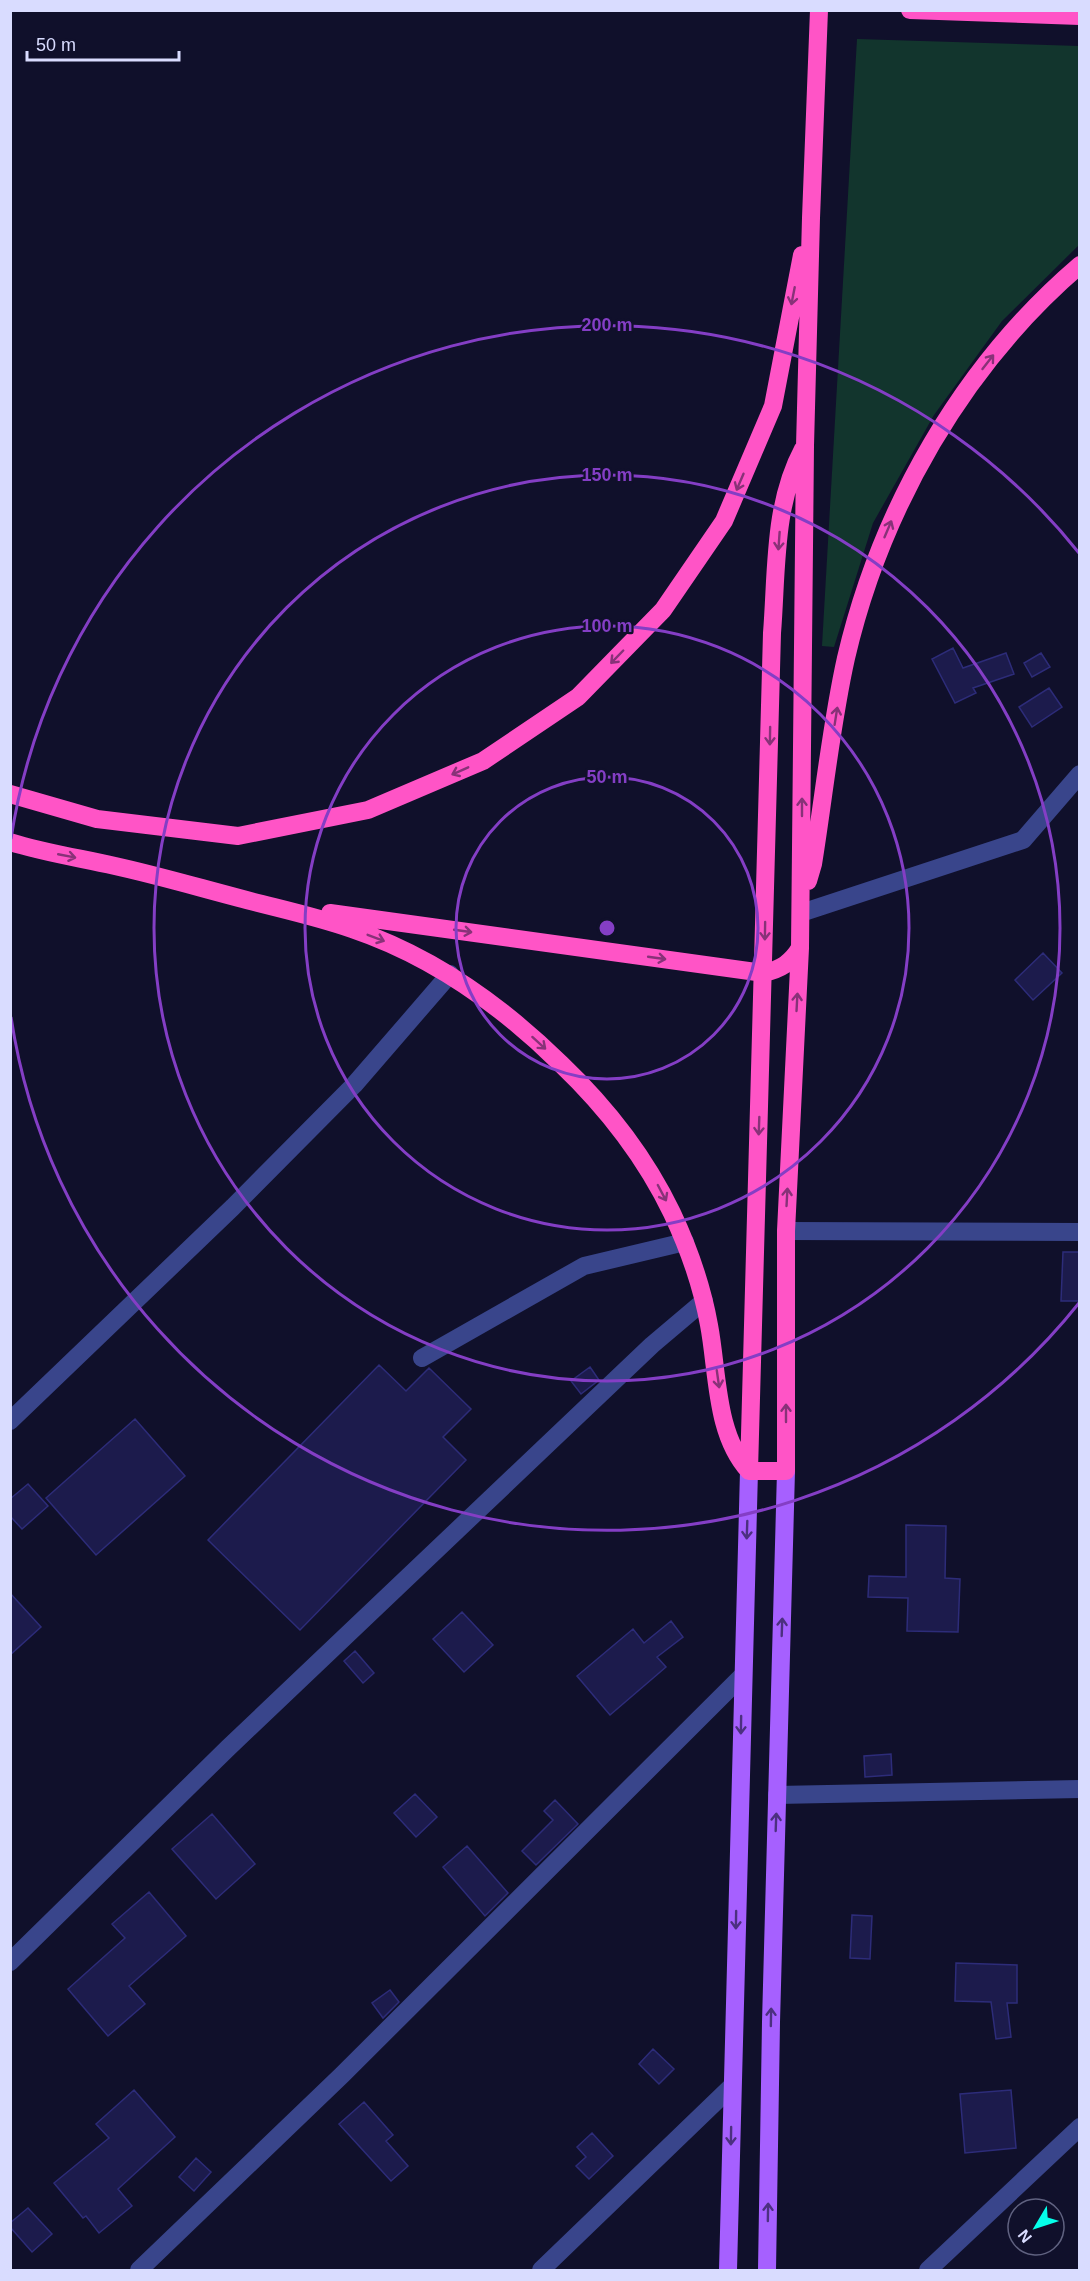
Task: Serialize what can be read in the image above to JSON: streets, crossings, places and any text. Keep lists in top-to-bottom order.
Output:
{
  "scale_bar": "50 m",
  "north": "bottom left",
  "rings": [
    "200 m",
    "150 m",
    "100 m",
    "50 m"
  ]
}
